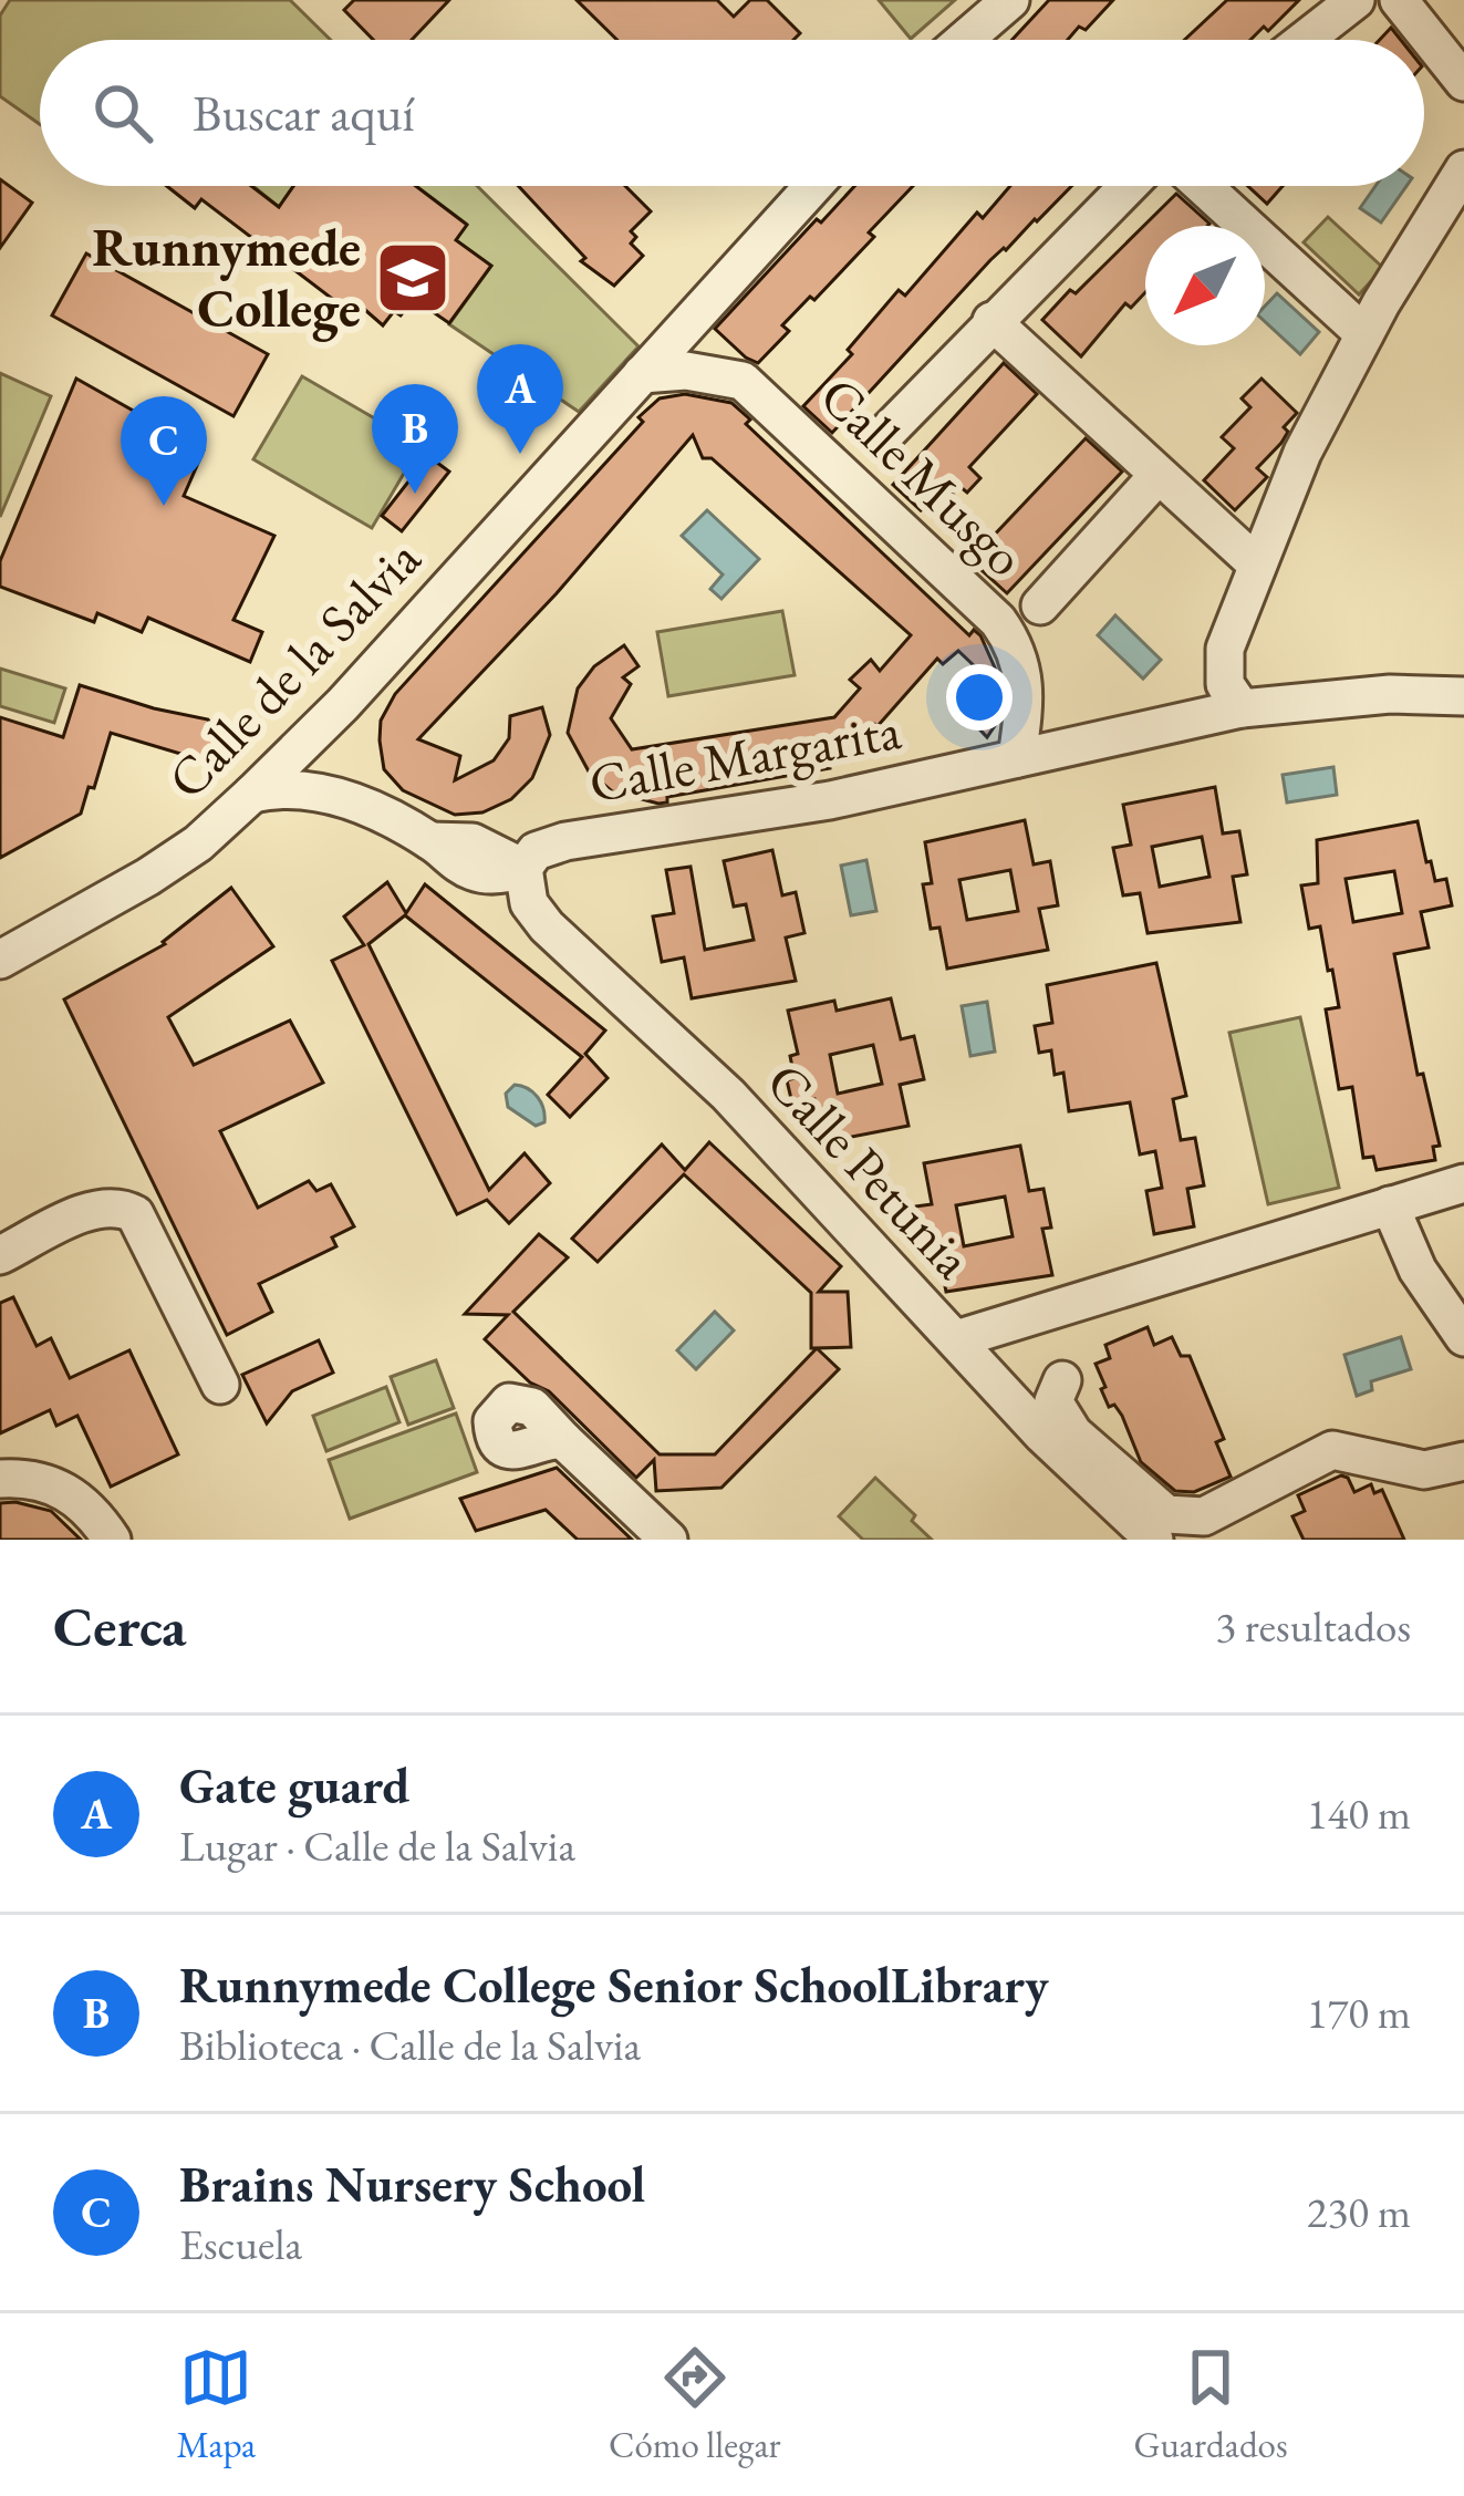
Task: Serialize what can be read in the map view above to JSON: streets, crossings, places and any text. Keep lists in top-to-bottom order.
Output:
{
  "streets": {
    "street": [
      "Calle Musgo",
      "Calle de la Salvia",
      "Calle Margarita",
      "Calle Petunia"
    ]
  },
  "crossings": [
    ["Calle Musgo", "Calle de la Salvia"],
    ["Calle Musgo", "Calle Margarita"],
    ["Calle Margarita", "Calle Petunia"]
  ],
  "places": {
    "school or university": ["Runnymede College"]
  },
  "north": "bottom left",
  "page": {
    "search": "Buscar aquí",
    "pins": ["A", "B", "C"],
    "heading": ["Cerca", "3 resultados"],
    "list": [
      {
        "mark": "A",
        "name": "Gate guard",
        "note": "Lugar · Calle de la Salvia",
        "value": "140 m"
      },
      {
        "mark": "B",
        "name": "Runnymede College Senior SchoolLibrary",
        "note": "Biblioteca · Calle de la Salvia",
        "value": "170 m"
      },
      {
        "mark": "C",
        "name": "Brains Nursery School",
        "note": "Escuela",
        "value": "230 m"
      }
    ],
    "nav": ["Mapa", "Cómo llegar", "Guardados"]
  }
}
